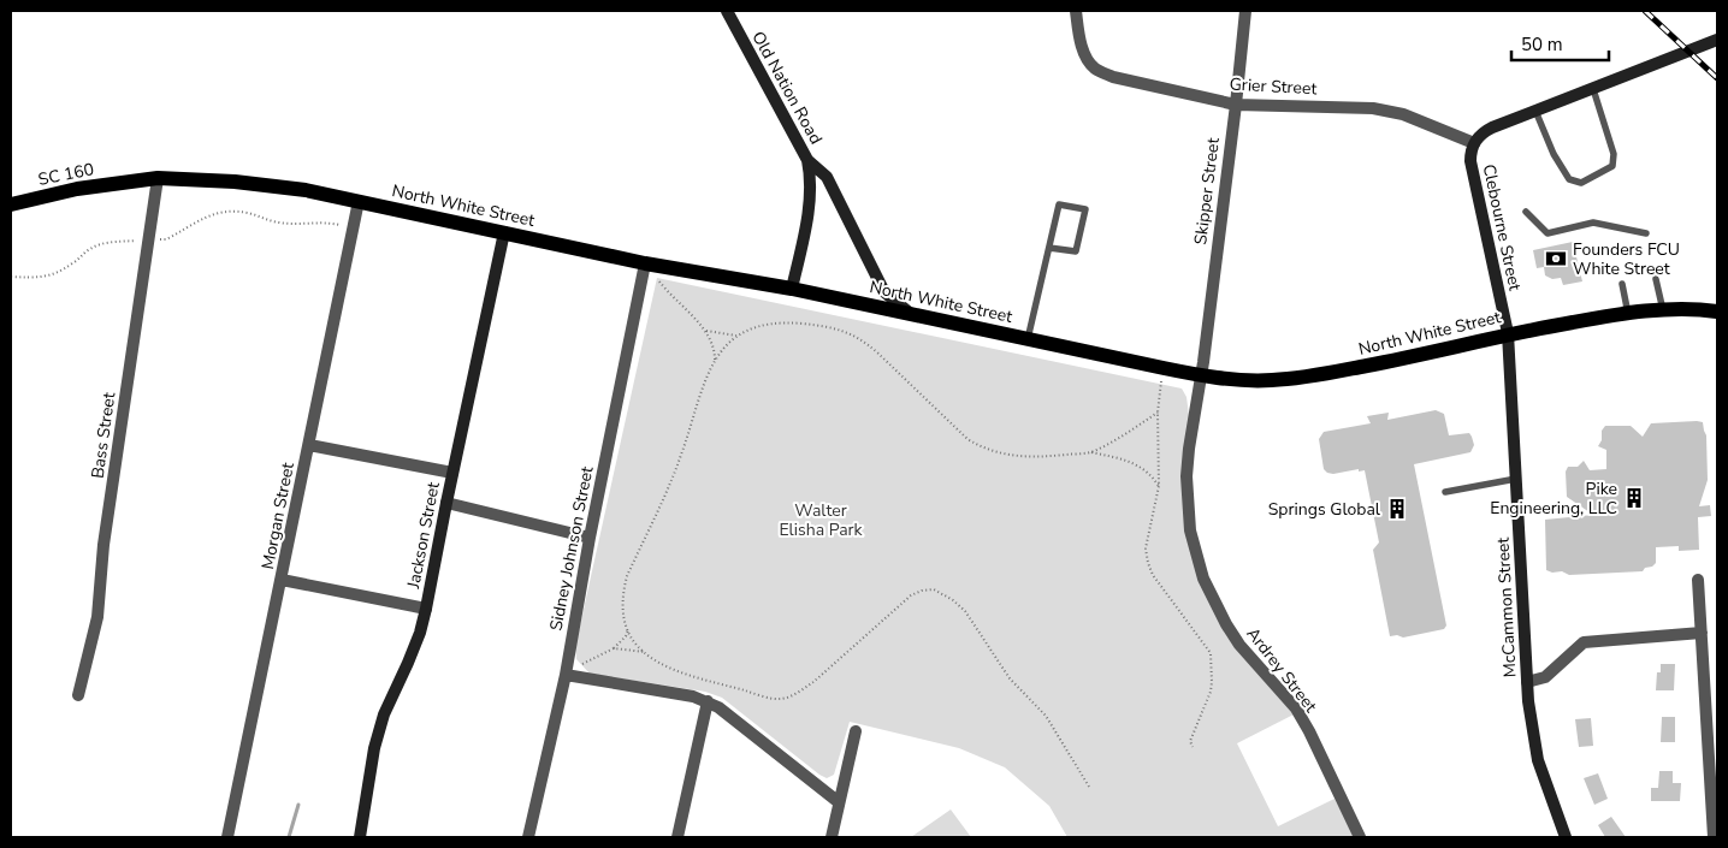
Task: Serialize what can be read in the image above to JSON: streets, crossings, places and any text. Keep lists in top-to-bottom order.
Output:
{
  "streets": {
    "main road": ["SC 160", "North White Street"],
    "street": [
      "Grier Street",
      "Old Nation Road",
      "Skipper Street",
      "Clebourne Street",
      "Bass Street",
      "Morgan Street",
      "Jackson Street",
      "Sidney Johnson Street",
      "McCammon Street",
      "Ardrey Street"
    ]
  },
  "crossings": [
    ["Grier Street", "Skipper Street"],
    ["Grier Street", "Clebourne Street"],
    ["Old Nation Road", "North White Street"],
    ["SC 160", "North White Street"],
    ["SC 160", "Bass Street"],
    ["Skipper Street", "North White Street"],
    ["Skipper Street", "Ardrey Street"],
    ["North White Street", "Clebourne Street"],
    ["North White Street", "Bass Street"],
    ["North White Street", "Morgan Street"],
    ["North White Street", "Jackson Street"],
    ["North White Street", "Sidney Johnson Street"],
    ["North White Street", "McCammon Street"],
    ["North White Street", "Ardrey Street"],
    ["Clebourne Street", "McCammon Street"]
  ],
  "parks": ["Walter Elisha Park"],
  "places": {
    "bank": ["Founders FCU White Street"],
    "building": ["Pike Engineering, LLC", "Springs Global"]
  },
  "scale_bar": "50 m"
}
